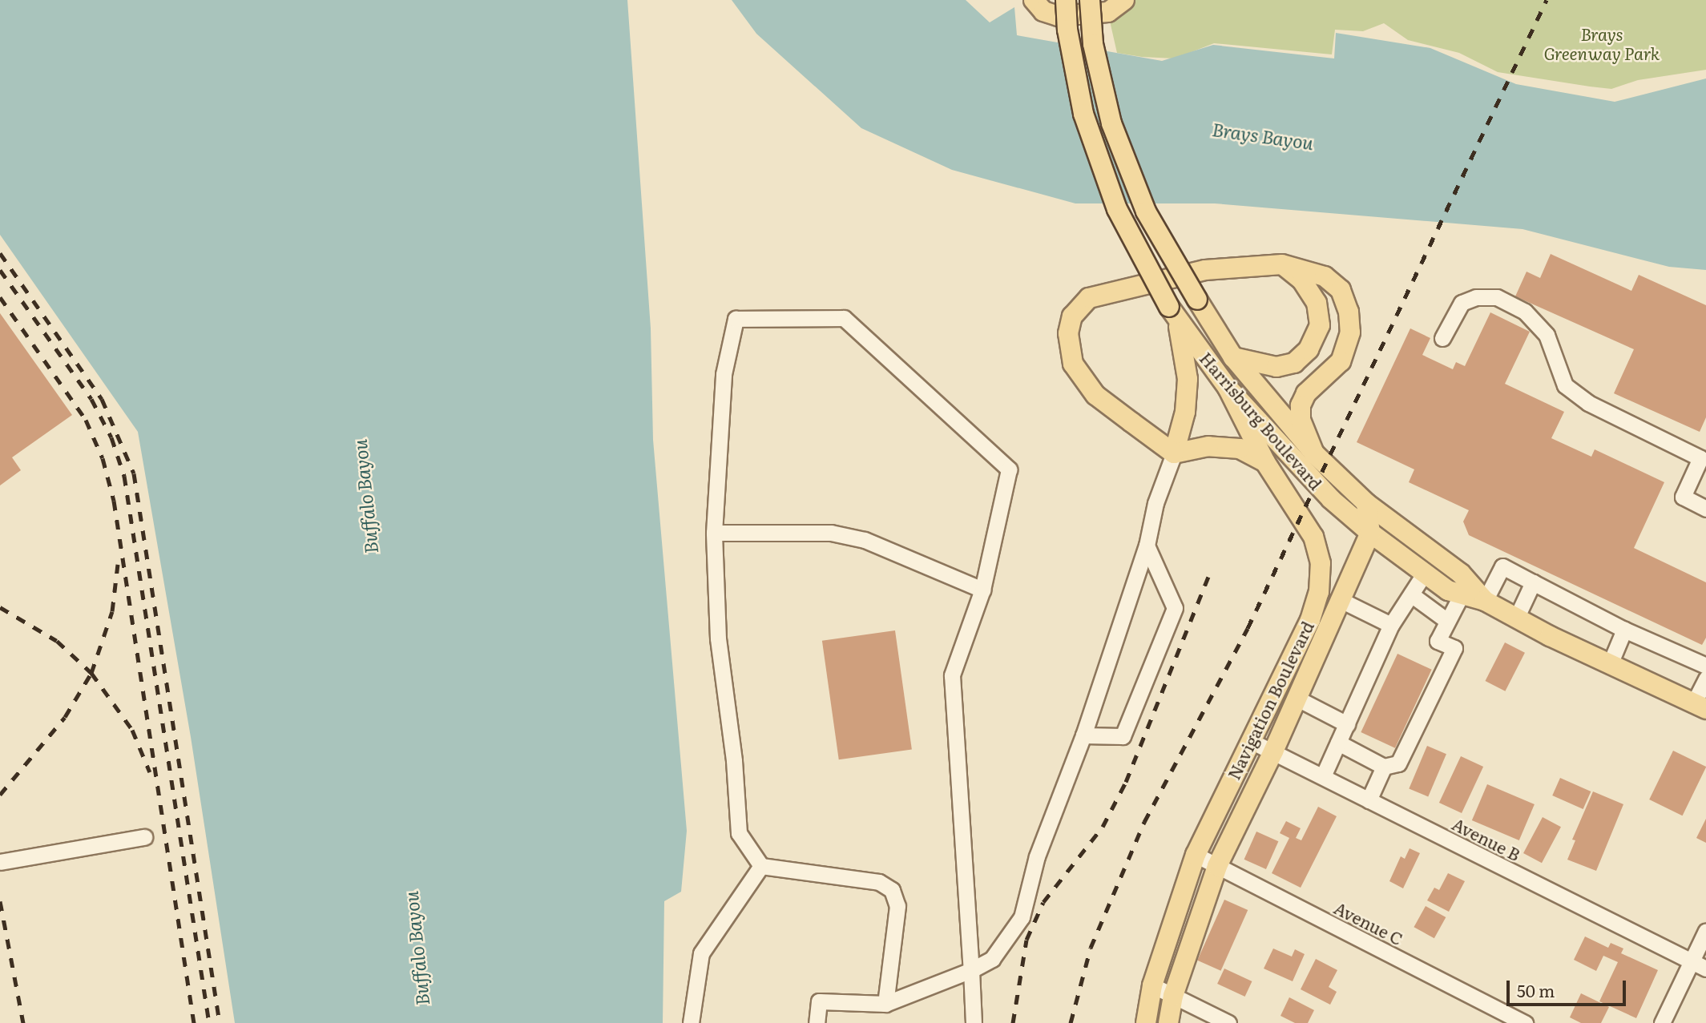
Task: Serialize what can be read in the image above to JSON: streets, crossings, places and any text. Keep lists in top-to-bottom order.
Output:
{
  "streets": {
    "main road": ["Harrisburg Boulevard", "Navigation Boulevard"],
    "street": ["Avenue B", "Avenue C"]
  },
  "crossings": [
    ["Harrisburg Boulevard", "Navigation Boulevard"],
    ["Navigation Boulevard", "Avenue B"],
    ["Navigation Boulevard", "Avenue C"]
  ],
  "water": ["Brays Bayou", "Buffalo Bayou"],
  "parks": ["Brays Greenway Park"],
  "scale_bar": "50 m"
}
